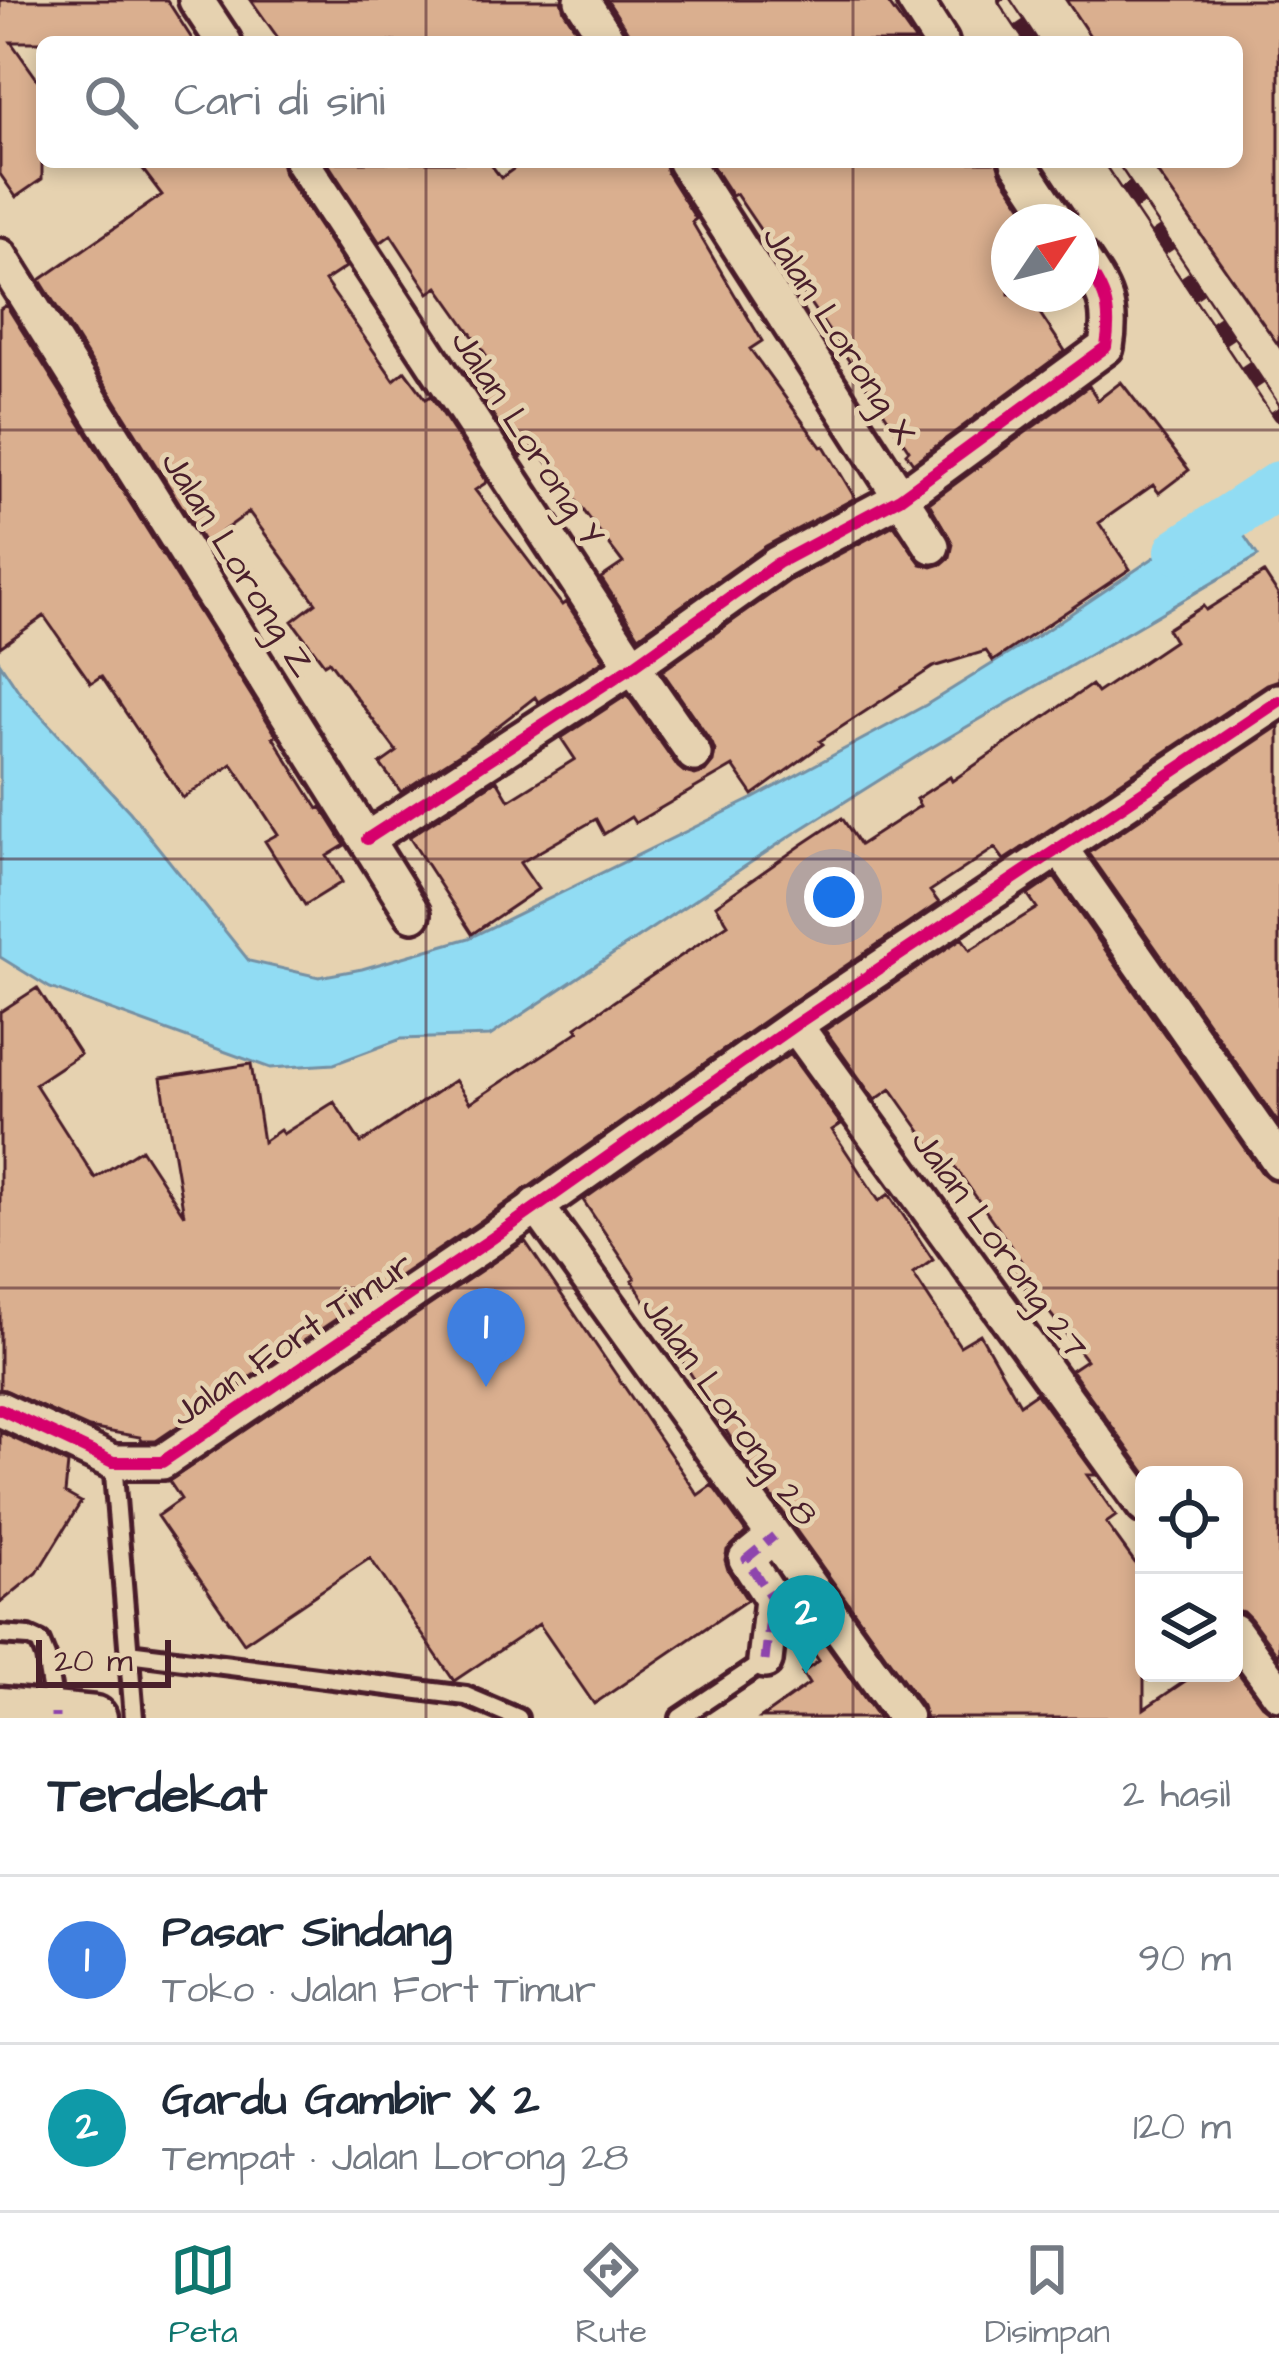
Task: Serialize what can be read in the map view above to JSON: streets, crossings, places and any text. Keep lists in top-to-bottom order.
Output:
{
  "streets": {
    "street": [
      "Jalan Lorong X",
      "Jalan Lorong Y",
      "Jalan Lorong Z",
      "Jalan Lorong 27",
      "Jalan Fort Timur",
      "Jalan Lorong 28"
    ]
  },
  "crossings": [
    ["Jalan Lorong 27", "Jalan Fort Timur"],
    ["Jalan Fort Timur", "Jalan Lorong 28"]
  ],
  "scale_bar": "20 m",
  "north": "top right",
  "page": {
    "search": "Cari di sini",
    "pins": ["1", "2"],
    "scale": "20 m",
    "heading": ["Terdekat", "2 hasil"],
    "list": [
      {
        "mark": "1",
        "name": "Pasar Sindang",
        "note": "Toko · Jalan Fort Timur",
        "value": "90 m"
      },
      {
        "mark": "2",
        "name": "Gardu Gambir X 2",
        "note": "Tempat · Jalan Lorong 28",
        "value": "120 m"
      }
    ],
    "nav": ["Peta", "Rute", "Disimpan"]
  }
}
